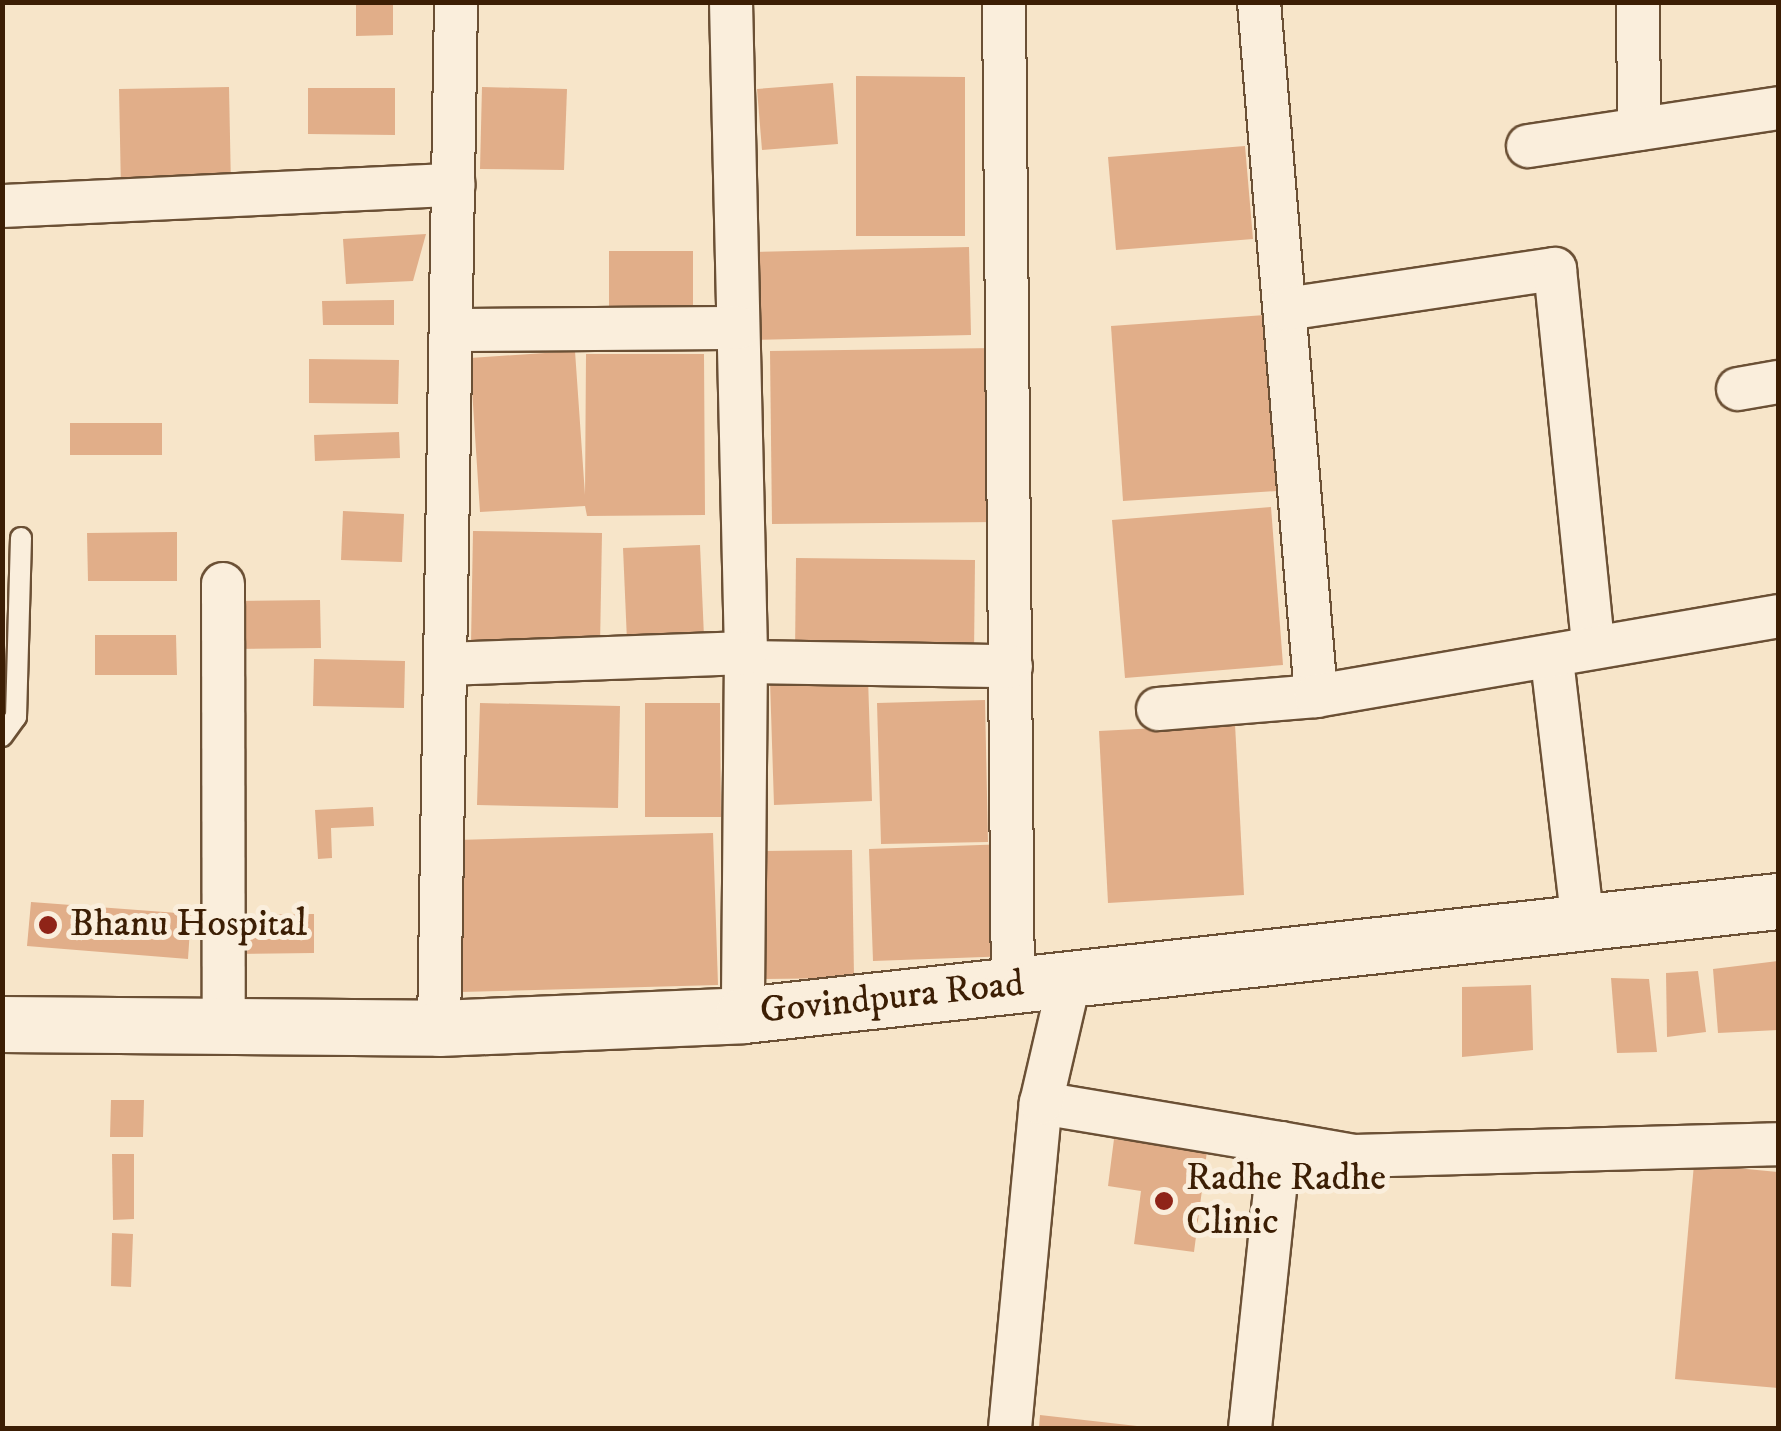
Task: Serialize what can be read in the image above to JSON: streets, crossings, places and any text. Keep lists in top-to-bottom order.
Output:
{
  "streets": {
    "street": ["Govindpura Road"]
  },
  "places": ["Bhanu Hospital", "Radhe Radhe Clinic"]
}
